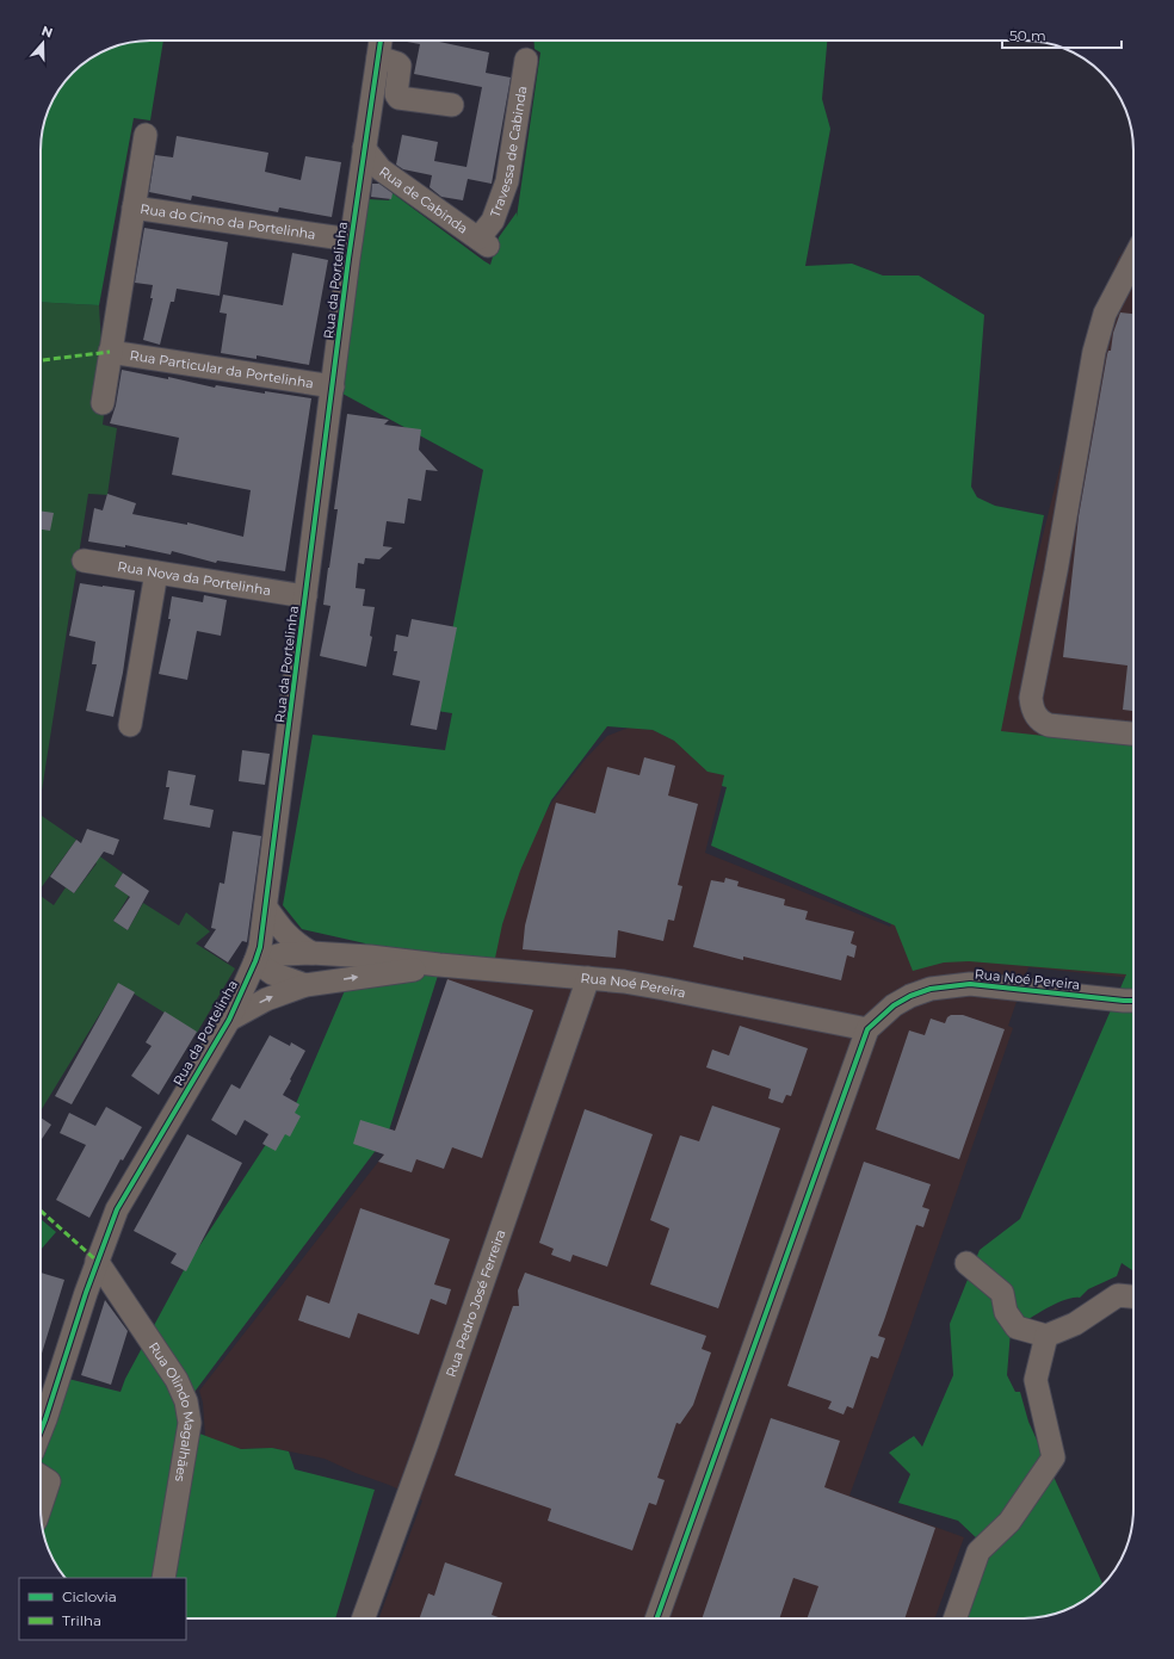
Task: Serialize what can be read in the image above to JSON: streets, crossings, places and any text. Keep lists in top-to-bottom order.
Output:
{
  "streets": {
    "street": [
      "Travessa de Cabinda",
      "Rua de Cabinda",
      "Rua do Cimo da Portelinha",
      "Rua da Portelinha",
      "Rua Particular da Portelinha",
      "Rua Nova da Portelinha",
      "Rua Noé Pereira",
      "Rua Pedro José Ferreira",
      "Rua Olindo Magalhães"
    ]
  },
  "crossings": [
    ["Travessa de Cabinda", "Rua de Cabinda"],
    ["Rua de Cabinda", "Rua da Portelinha"],
    ["Rua do Cimo da Portelinha", "Rua da Portelinha"],
    ["Rua da Portelinha", "Rua Particular da Portelinha"],
    ["Rua da Portelinha", "Rua Nova da Portelinha"],
    ["Rua da Portelinha", "Rua Noé Pereira"],
    ["Rua da Portelinha", "Rua Olindo Magalhães"],
    ["Rua Noé Pereira", "Rua Pedro José Ferreira"]
  ],
  "legend": ["Ciclovia", "Trilha"],
  "scale_bar": "50 m",
  "north": "top"
}
